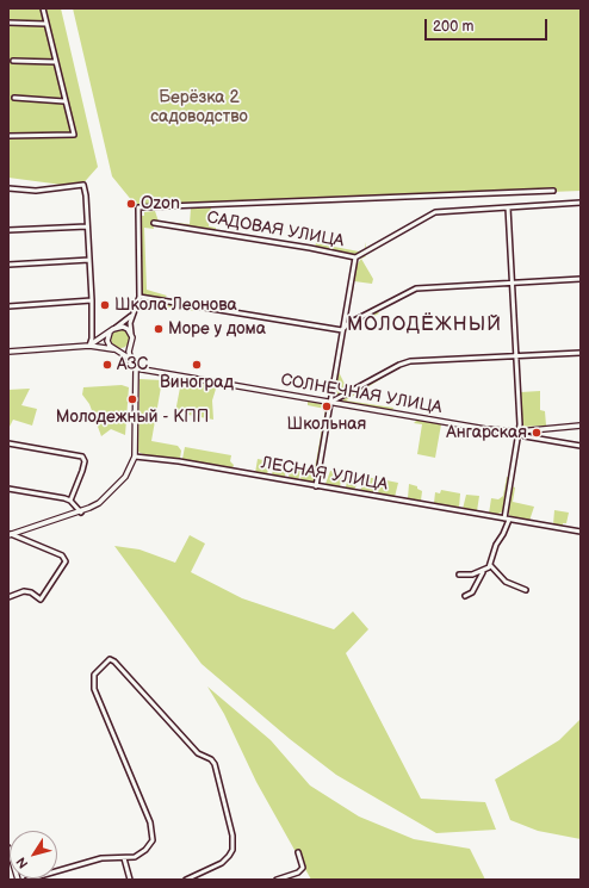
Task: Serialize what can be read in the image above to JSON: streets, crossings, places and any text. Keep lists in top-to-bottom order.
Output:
{
  "streets": {
    "street": ["САДОВАЯ УЛИЦА", "СОЛНЕЧНАЯ УЛИЦА", "ЛЕСНАЯ УЛИЦА"]
  },
  "districts": ["МОЛОДЁЖНЫЙ"],
  "parks": ["Берёзка 2 садоводство"],
  "places": [
    "Ozon",
    "Школа Леонова",
    "Море у дома",
    "АЗС",
    "Виноград",
    "Молодежный - КПП",
    "Школьная",
    "Ангарская"
  ],
  "scale_bar": "200 m",
  "north": "bottom left"
}
